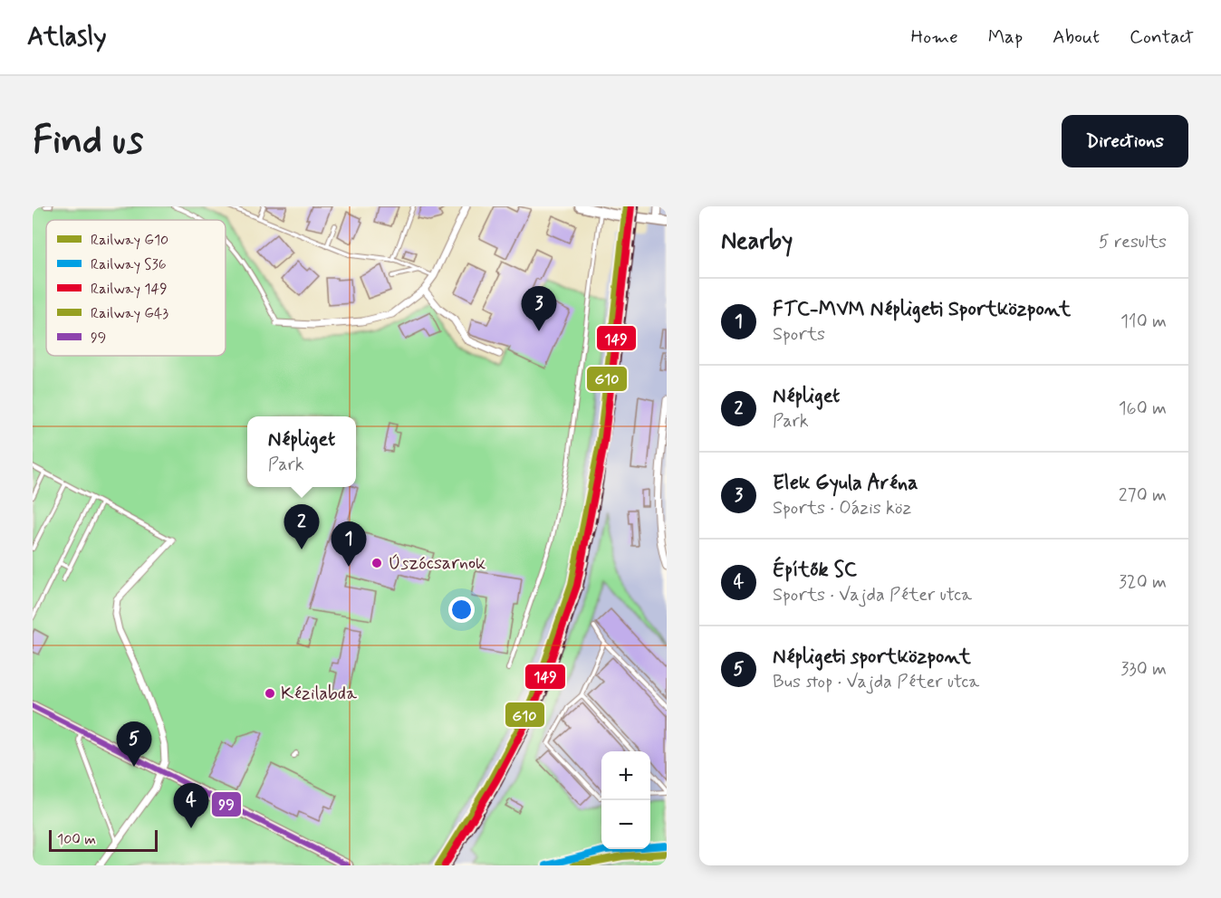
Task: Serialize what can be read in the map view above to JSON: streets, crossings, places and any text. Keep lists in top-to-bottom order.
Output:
{
  "places": ["Úszócsarnok", "Kézilabda"],
  "lines": [
    "rail line G10",
    "rail line 149",
    "transit line 99",
    "rail line S36",
    "rail line G43"
  ],
  "legend": [
    "Railway G10",
    "Railway S36",
    "Railway 149",
    "Railway G43",
    "99"
  ],
  "scale_bar": "100 m",
  "page": {
    "header": "Atlasly",
    "nav": [
      "Home",
      "Map",
      "About",
      "Contact"
    ],
    "buttons": "Directions",
    "title": "Find us",
    "heading": ["Nearby", "5 results"],
    "list": [
      {
        "mark": "1",
        "name": "FTC-MVM Népligeti Sportközpont",
        "note": "Sports",
        "value": "110 m"
      },
      {
        "mark": "2",
        "name": "Népliget",
        "note": "Park",
        "value": "160 m"
      },
      {
        "mark": "3",
        "name": "Elek Gyula Aréna",
        "note": "Sports · Oázis köz",
        "value": "270 m"
      },
      {
        "mark": "4",
        "name": "Építők SC",
        "note": "Sports · Vajda Péter utca",
        "value": "320 m"
      },
      {
        "mark": "5",
        "name": "Népligeti sportközpont",
        "note": "Bus stop · Vajda Péter utca",
        "value": "330 m"
      }
    ],
    "pins": [
      "3",
      "2",
      "1",
      "5",
      "4"
    ],
    "popup": ["Népliget", "Park"],
    "map_buttons": ["+", "−"],
    "scale": "100 m"
  }
}
